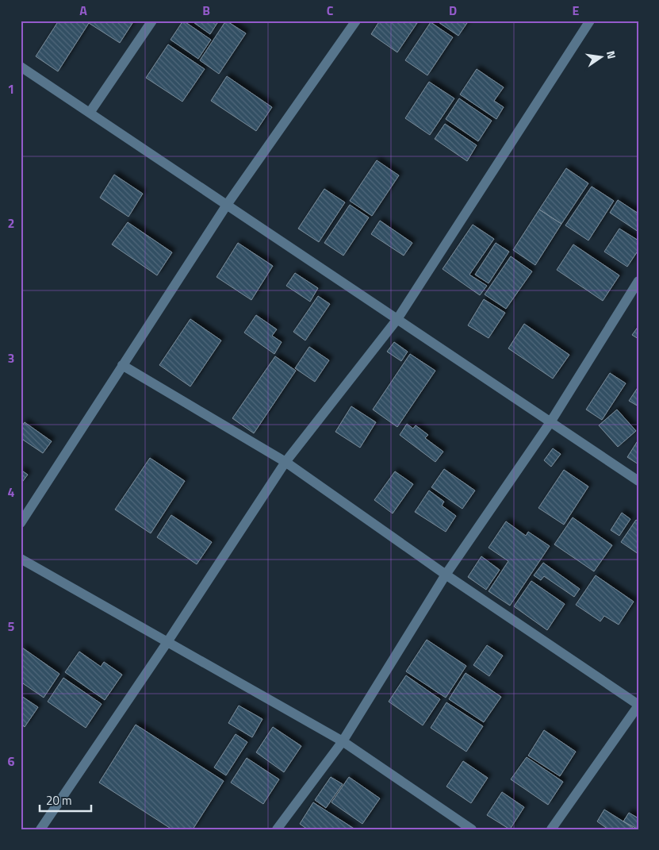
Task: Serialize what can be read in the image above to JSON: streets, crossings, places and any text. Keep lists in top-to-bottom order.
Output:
{
  "scale_bar": "20 m",
  "north": "right",
  "grid": {
    "columns": [
      "A",
      "B",
      "C",
      "D",
      "E"
    ],
    "rows": [
      "1",
      "2",
      "3",
      "4",
      "5",
      "6"
    ]
  }
}
